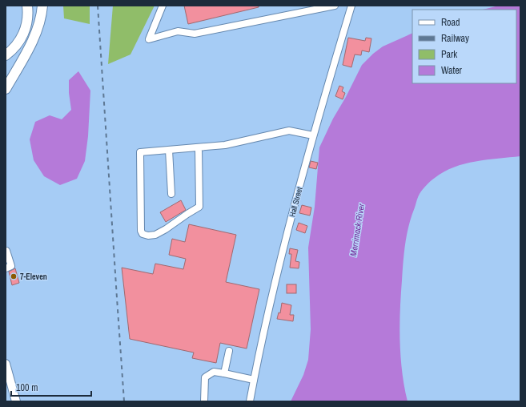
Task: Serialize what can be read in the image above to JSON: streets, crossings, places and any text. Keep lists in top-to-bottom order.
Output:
{
  "streets": {
    "street": ["Hall Street"]
  },
  "water": ["Merrimack River"],
  "places": ["7-Eleven"],
  "legend": [
    "Road",
    "Railway",
    "Park",
    "Water"
  ],
  "scale_bar": "100 m"
}
